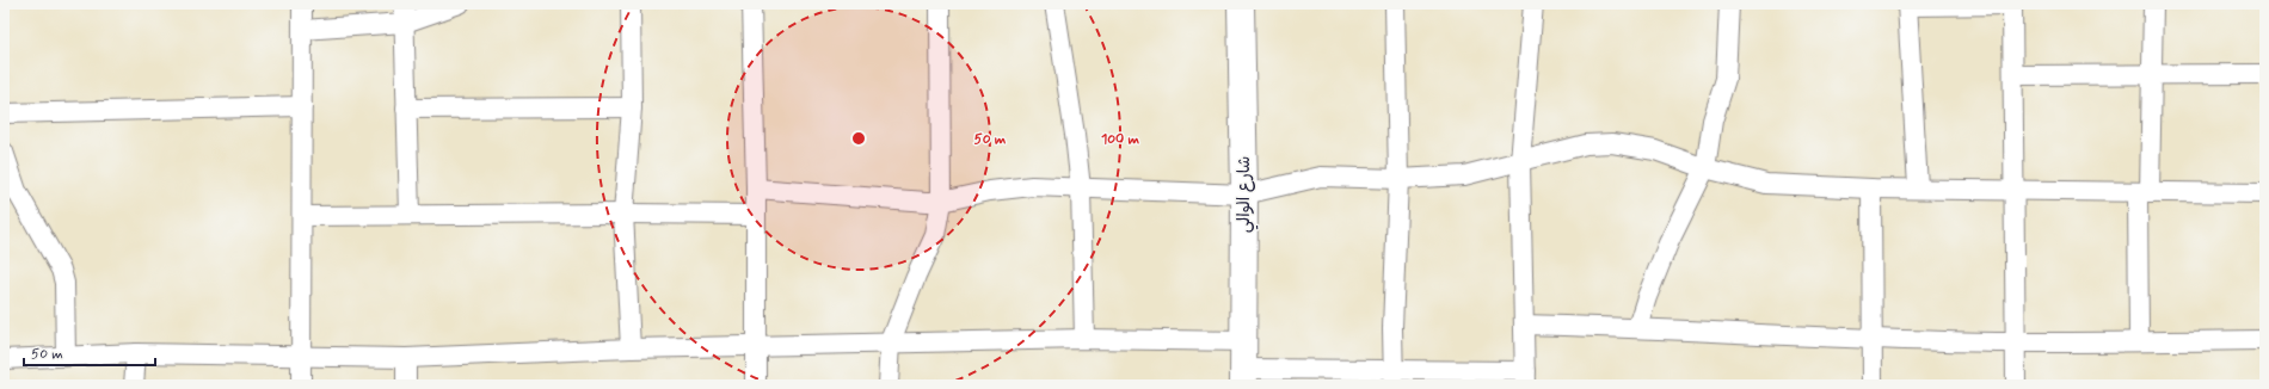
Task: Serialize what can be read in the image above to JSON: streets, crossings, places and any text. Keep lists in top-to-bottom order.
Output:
{
  "streets": {
    "main road": ["شارع الوالي"]
  },
  "scale_bar": "50 m",
  "rings": ["50 m", "100 m"]
}
